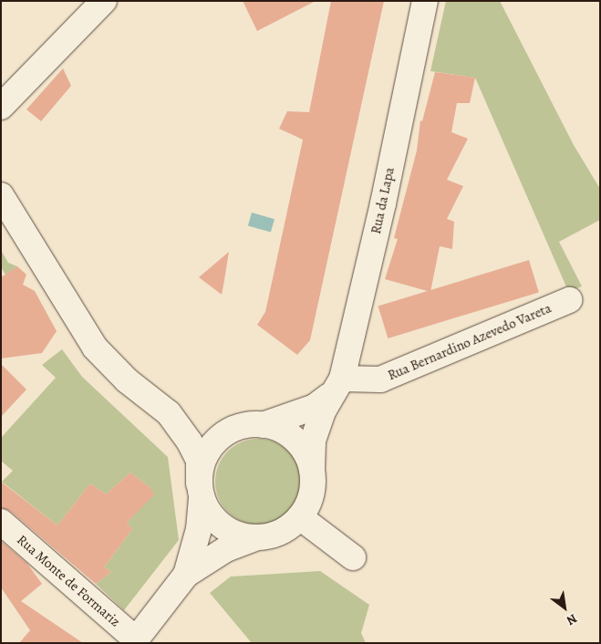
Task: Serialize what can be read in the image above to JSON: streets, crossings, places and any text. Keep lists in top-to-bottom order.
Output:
{
  "streets": {
    "street": ["Rua da Lapa", "Rua Bernardino Azevedo Vareta", "Rua Monte de Formariz"]
  },
  "crossings": [
    ["Rua da Lapa", "Rua Bernardino Azevedo Vareta"]
  ],
  "north": "bottom right"
}
